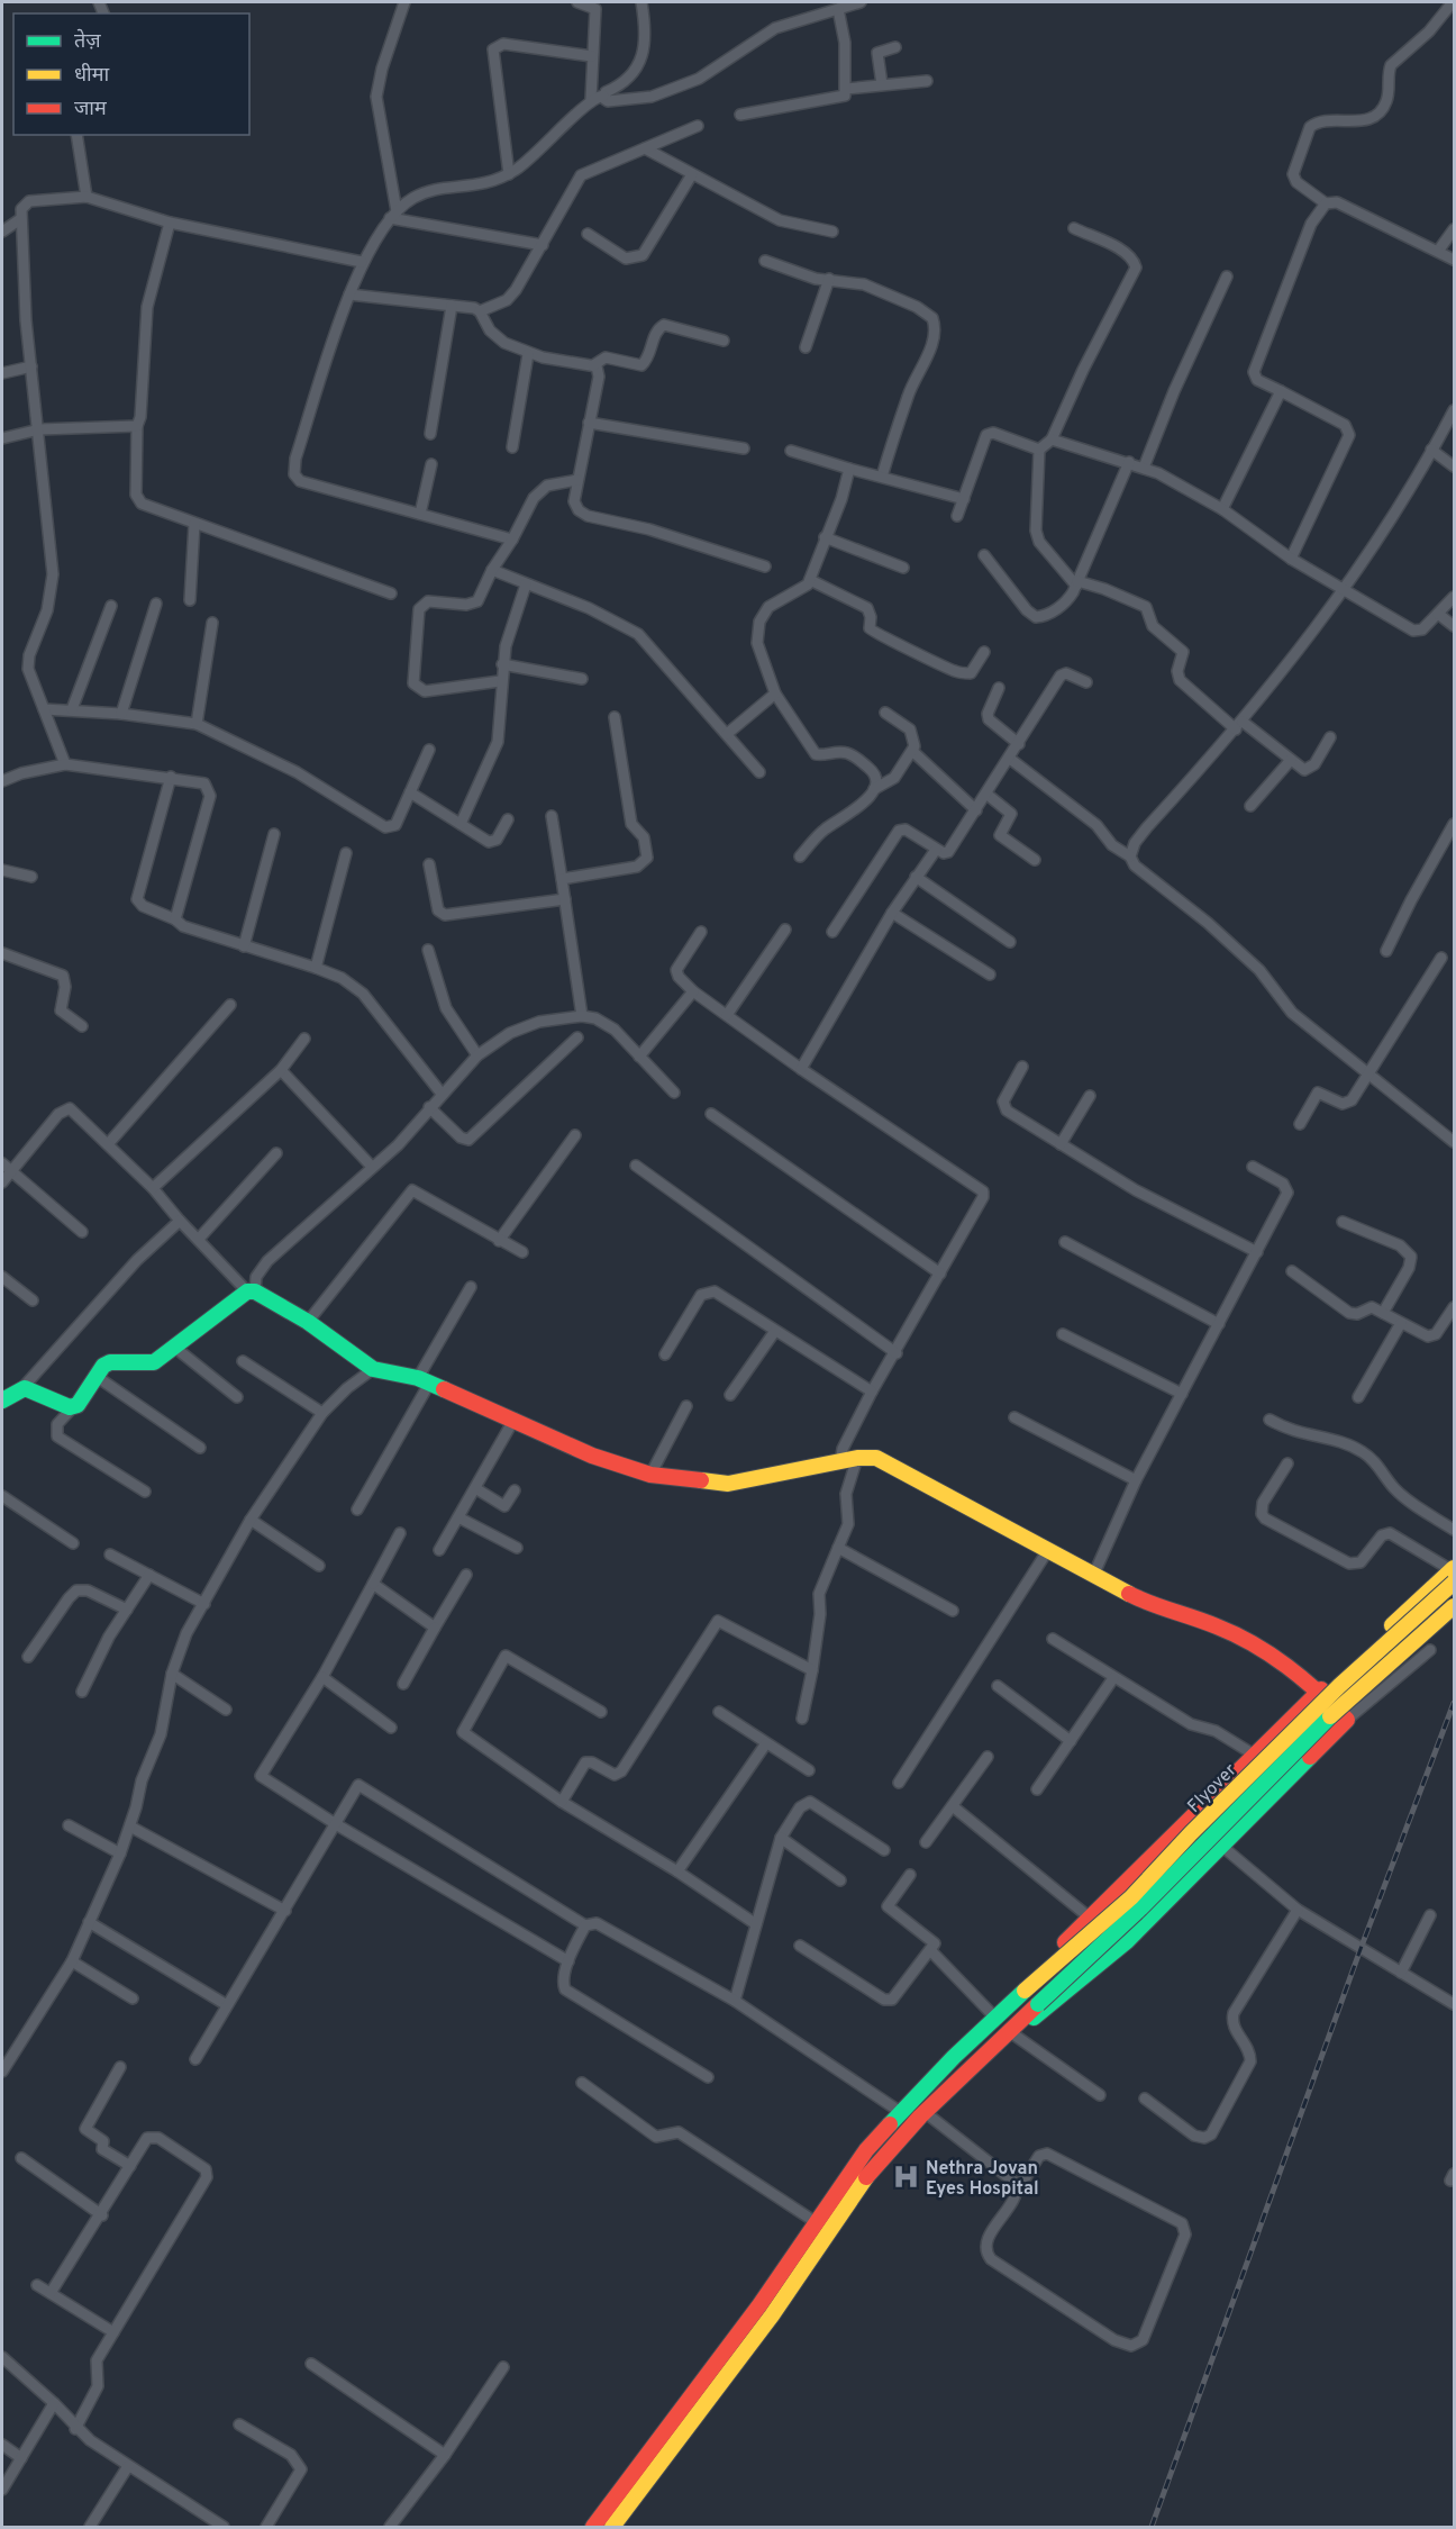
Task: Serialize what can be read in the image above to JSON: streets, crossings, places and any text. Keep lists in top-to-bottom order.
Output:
{
  "streets": {
    "main road": ["Flyover"]
  },
  "places": {
    "hospital": ["Nethra Jovan Eyes Hospital"]
  },
  "legend": ["तेज़", "धीमा", "जाम"]
}
